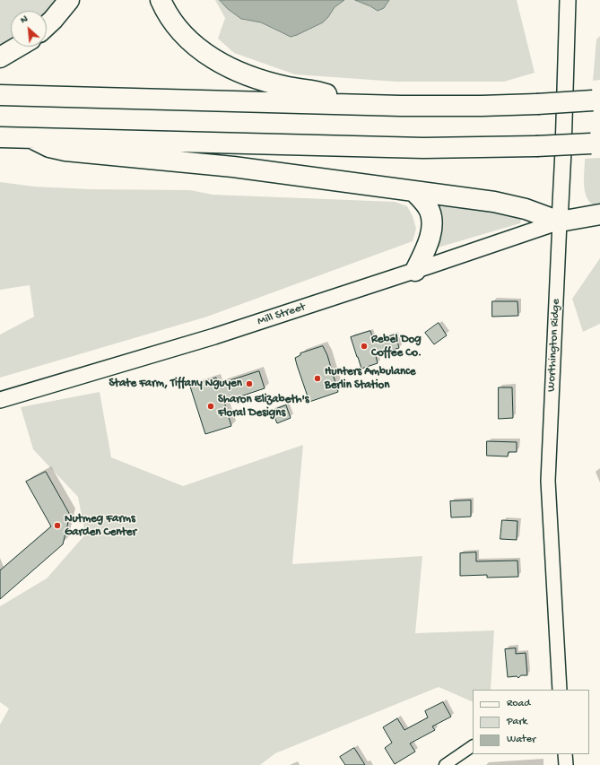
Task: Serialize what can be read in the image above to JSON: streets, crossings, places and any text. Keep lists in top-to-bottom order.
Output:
{
  "streets": {
    "main road": ["Mill Street", "Worthington Ridge"]
  },
  "crossings": [
    ["Mill Street", "Worthington Ridge"]
  ],
  "places": [
    "Rebel Dog Coffee Co.",
    "Hunters Ambulance Berlin Station",
    "State Farm, Tiffany Nguyen",
    "Sharon Elizabeth's Floral Designs",
    "Nutmeg Farms Garden Center"
  ],
  "legend": ["Road", "Park", "Water"],
  "north": "top left"
}
